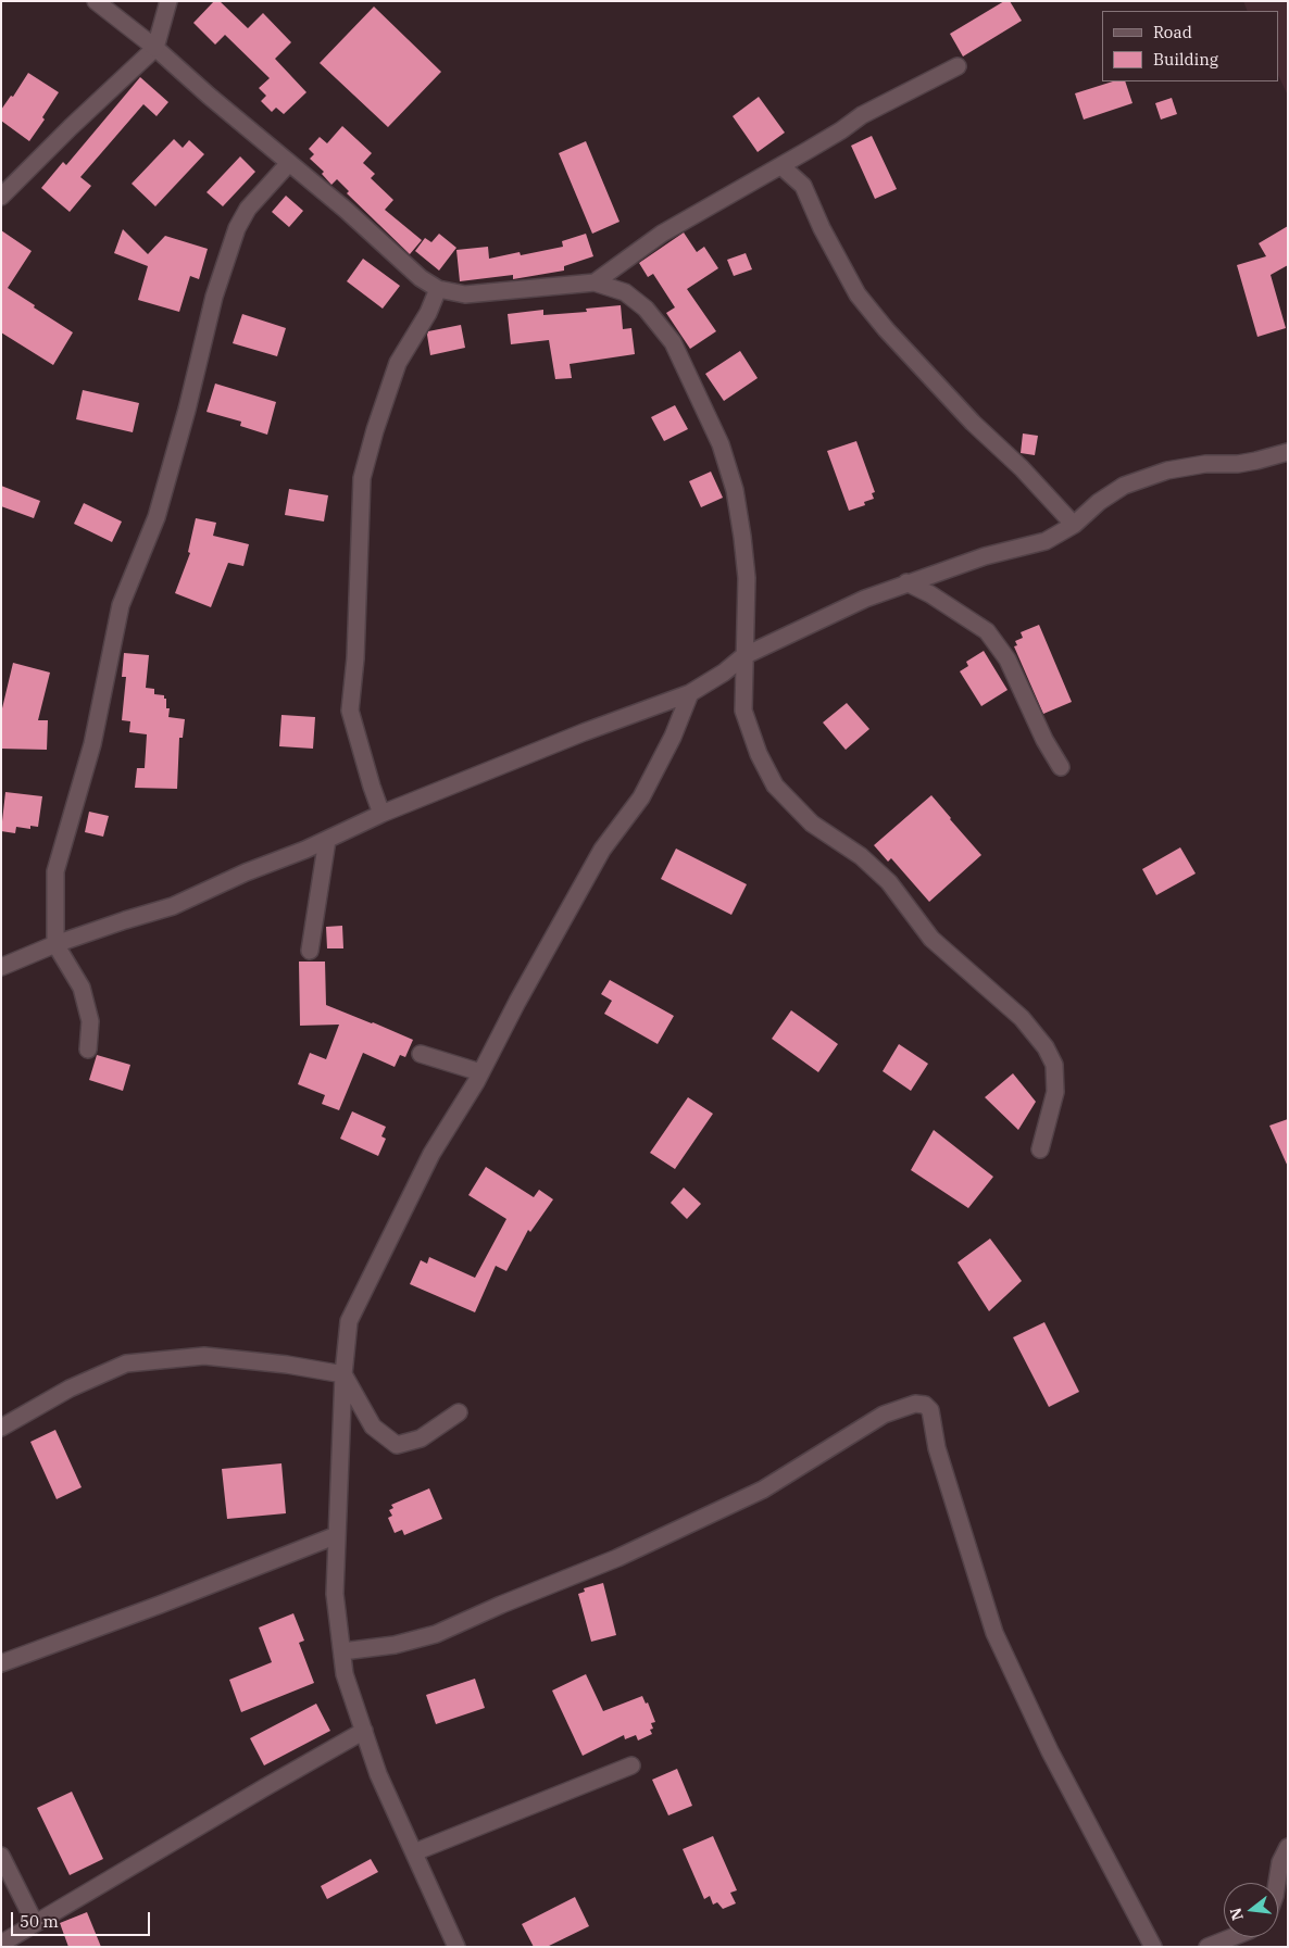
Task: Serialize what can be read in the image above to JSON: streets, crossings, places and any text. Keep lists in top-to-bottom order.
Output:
{
  "legend": ["Road", "Building"],
  "scale_bar": "50 m",
  "north": "left"
}
